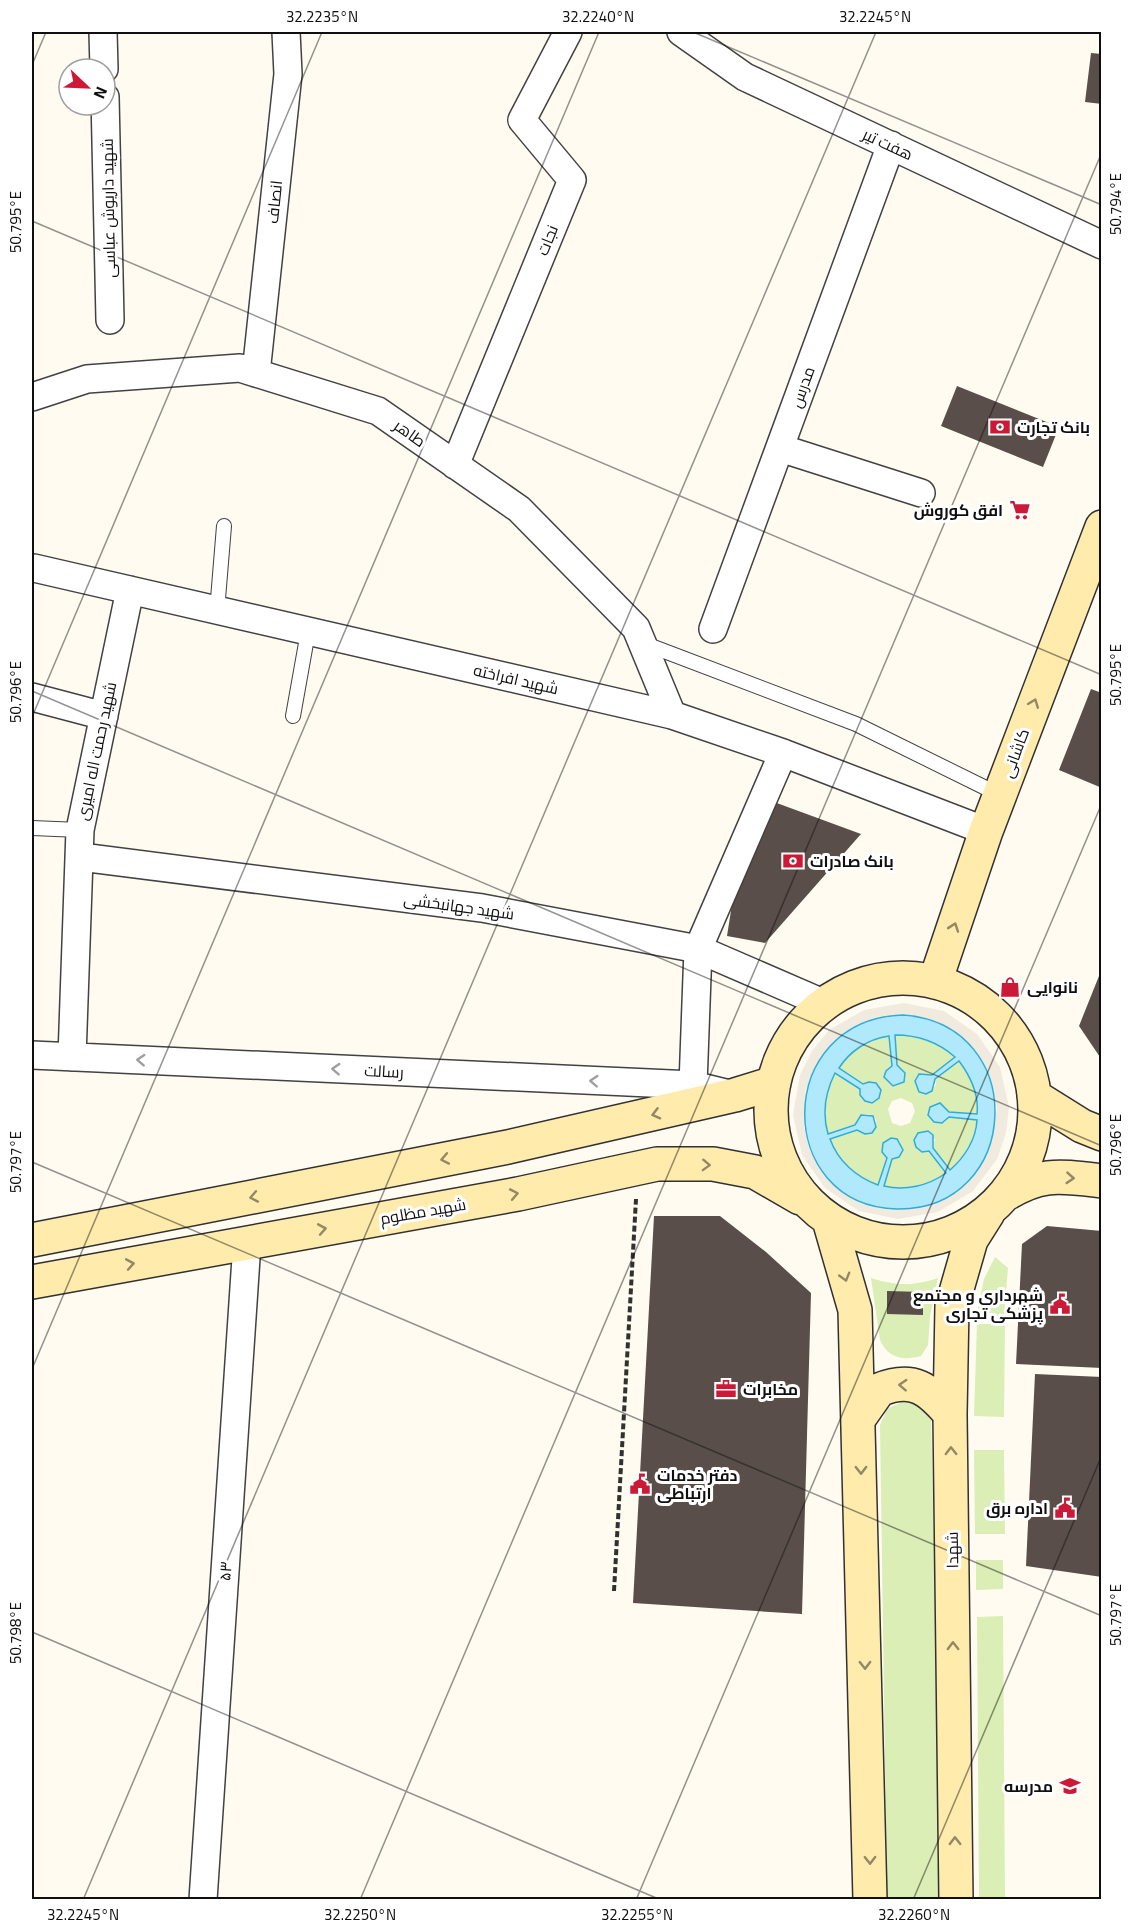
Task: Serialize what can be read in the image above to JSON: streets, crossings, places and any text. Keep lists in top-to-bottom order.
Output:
{
  "streets": {
    "main road": ["کاشانی", "شهید مظلوم", "شهدا"],
    "street": [
      "هفت تیر",
      "انصاف",
      "شهید داریوش عباسی",
      "نجات",
      "مدرس",
      "طاهر",
      "شهید افراخته",
      "شهید رحمت اله امیری",
      "شهید جهانبخشی",
      "رسالت",
      "۵۳"
    ]
  },
  "crossings": [
    ["هفت تیر", "مدرس"],
    ["انصاف", "طاهر"],
    ["نجات", "طاهر"],
    ["طاهر", "شهید افراخته"],
    ["شهید افراخته", "شهید رحمت اله امیری"],
    ["شهید افراخته", "کاشانی"],
    ["شهید رحمت اله امیری", "شهید جهانبخشی"],
    ["شهید رحمت اله امیری", "رسالت"],
    ["کاشانی", "شهدا"],
    ["شهید جهانبخشی", "شهدا"],
    ["شهید مظلوم", "شهدا"],
    ["شهید مظلوم", "۵۳"]
  ],
  "one_way": ["کاشانی", "رسالت"],
  "places": {
    "bank": ["بانک تجارت", "بانک صادرات"],
    "supermarket": ["افق کوروش"],
    "shop": ["نانوایی"],
    "public building": ["شهرداری و مجتمع پزشکی تجاری", "دفتر خدمات ارتباطی", "اداره برق"],
    "office": ["مخابرات"],
    "school or university": ["مدرسه"]
  },
  "north": "bottom right",
  "coordinates": [
    "32.2235°N",
    "32.2240°N",
    "32.2245°N",
    "50.794°E",
    "50.795°E",
    "50.796°E",
    "50.797°E",
    "50.798°E",
    "32.2250°N",
    "32.2255°N",
    "32.2260°N"
  ]
}
